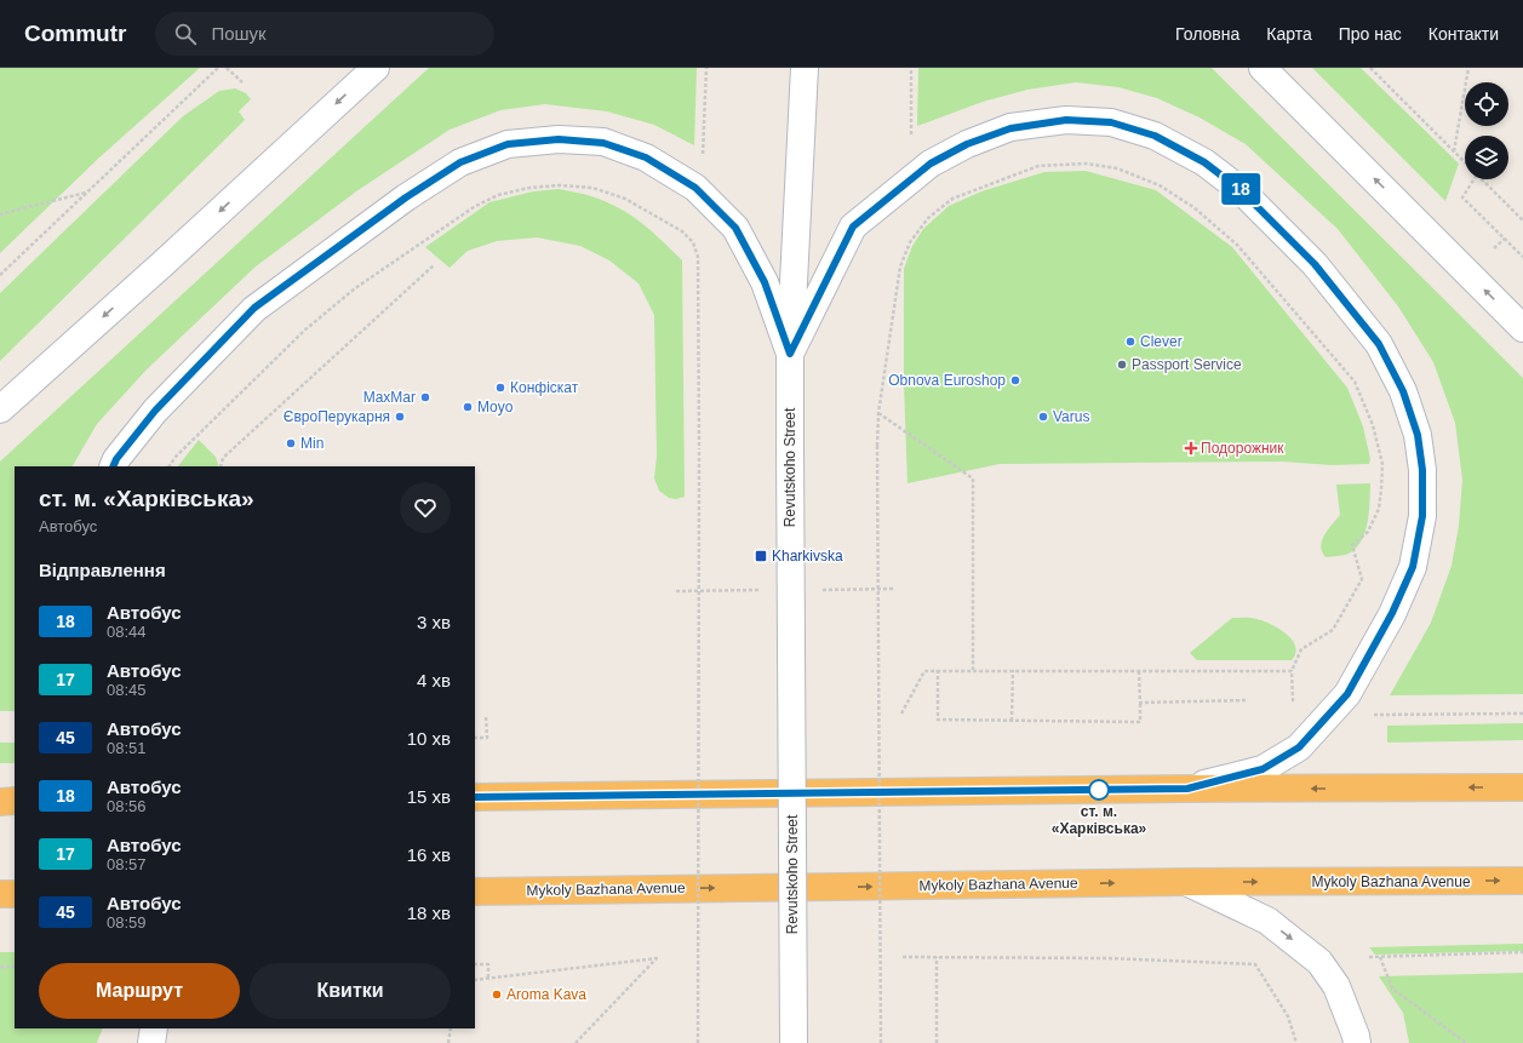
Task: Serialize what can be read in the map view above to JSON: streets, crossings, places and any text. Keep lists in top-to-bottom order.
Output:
{
  "streets": {
    "highway": ["Mykoly Bazhana Avenue"],
    "street": ["Revutskoho Street"]
  },
  "places": {
    "other": [
      "Clever",
      "Passport Service",
      "Obnova Euroshop",
      "Конфіскат",
      "MaxMar",
      "Moyo",
      "ЄвроПерукарня",
      "Varus",
      "Min",
      "ст. м. «Харківська»",
      "Aroma Kava"
    ],
    "health": ["Подорожник"],
    "transit": ["Kharkivska"]
  },
  "lines": ["bus line 18"],
  "page": {
    "header": "Commutr",
    "search": "Пошук",
    "nav": [
      "Головна",
      "Карта",
      "Про нас",
      "Контакти"
    ],
    "on_map": "18",
    "heading": [
      ["ст. м. «Харківська»", "Автобус"],
      "Відправлення"
    ],
    "list": [
      {
        "mark": "18",
        "name": "Автобус",
        "note": "08:44",
        "value": "3 хв"
      },
      {
        "mark": "17",
        "name": "Автобус",
        "note": "08:45",
        "value": "4 хв"
      },
      {
        "mark": "45",
        "name": "Автобус",
        "note": "08:51",
        "value": "10 хв"
      },
      {
        "mark": "18",
        "name": "Автобус",
        "note": "08:56",
        "value": "15 хв"
      },
      {
        "mark": "17",
        "name": "Автобус",
        "note": "08:57",
        "value": "16 хв"
      },
      {
        "mark": "45",
        "name": "Автобус",
        "note": "08:59",
        "value": "18 хв"
      }
    ],
    "buttons": ["Маршрут", "Квитки"]
  }
}
